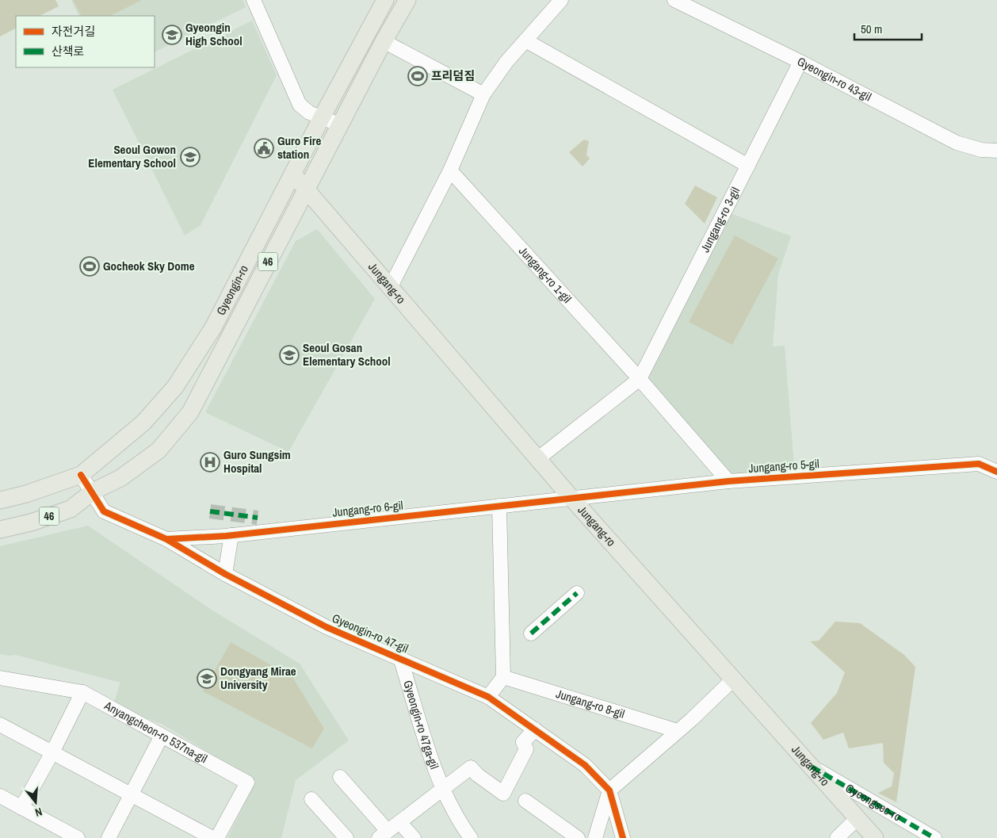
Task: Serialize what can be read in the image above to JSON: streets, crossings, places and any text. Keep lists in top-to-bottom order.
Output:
{
  "streets": {
    "main road": ["46", "Jungang-ro", "Gyeongin-ro"],
    "street": [
      "Gyeongin-ro 43-gil",
      "Jungang-ro 3-gil",
      "Jungang-ro 1-gil",
      "Jungang-ro 5-gil",
      "Jungang-ro 6-gil",
      "Gyeongin-ro 47-gil",
      "Jungang-ro 8-gil",
      "Gyeongin-ro 47ga-gil",
      "Anyangcheon-ro 537na-gil",
      "Gyeongseo-ro"
    ]
  },
  "crossings": [
    ["Gyeongin-ro 43-gil", "Jungang-ro 3-gil"],
    ["Jungang-ro 3-gil", "Jungang-ro 1-gil"],
    ["Jungang-ro 3-gil", "Jungang-ro"],
    ["Jungang-ro", "Gyeongin-ro"],
    ["Jungang-ro", "Jungang-ro 5-gil"],
    ["Jungang-ro", "Jungang-ro 6-gil"],
    ["Jungang-ro", "Gyeongseo-ro"],
    ["Gyeongin-ro", "Gyeongin-ro 47-gil"],
    ["Jungang-ro 5-gil", "Jungang-ro 6-gil"],
    ["Jungang-ro 6-gil", "Gyeongin-ro 47-gil"],
    ["Gyeongin-ro 47-gil", "Gyeongin-ro 47ga-gil"]
  ],
  "places": {
    "school or university": [
      "Gyeongin High School",
      "Seoul Gowon Elementary School",
      "Seoul Gosan Elementary School",
      "Dongyang Mirae University"
    ],
    "sports": ["프리덤짐", "Gocheok Sky Dome"],
    "public building": ["Guro Fire station"],
    "hospital": ["Guro Sungsim Hospital"]
  },
  "legend": ["자전거길", "산책로"],
  "scale_bar": "50 m",
  "north": "bottom"
}
